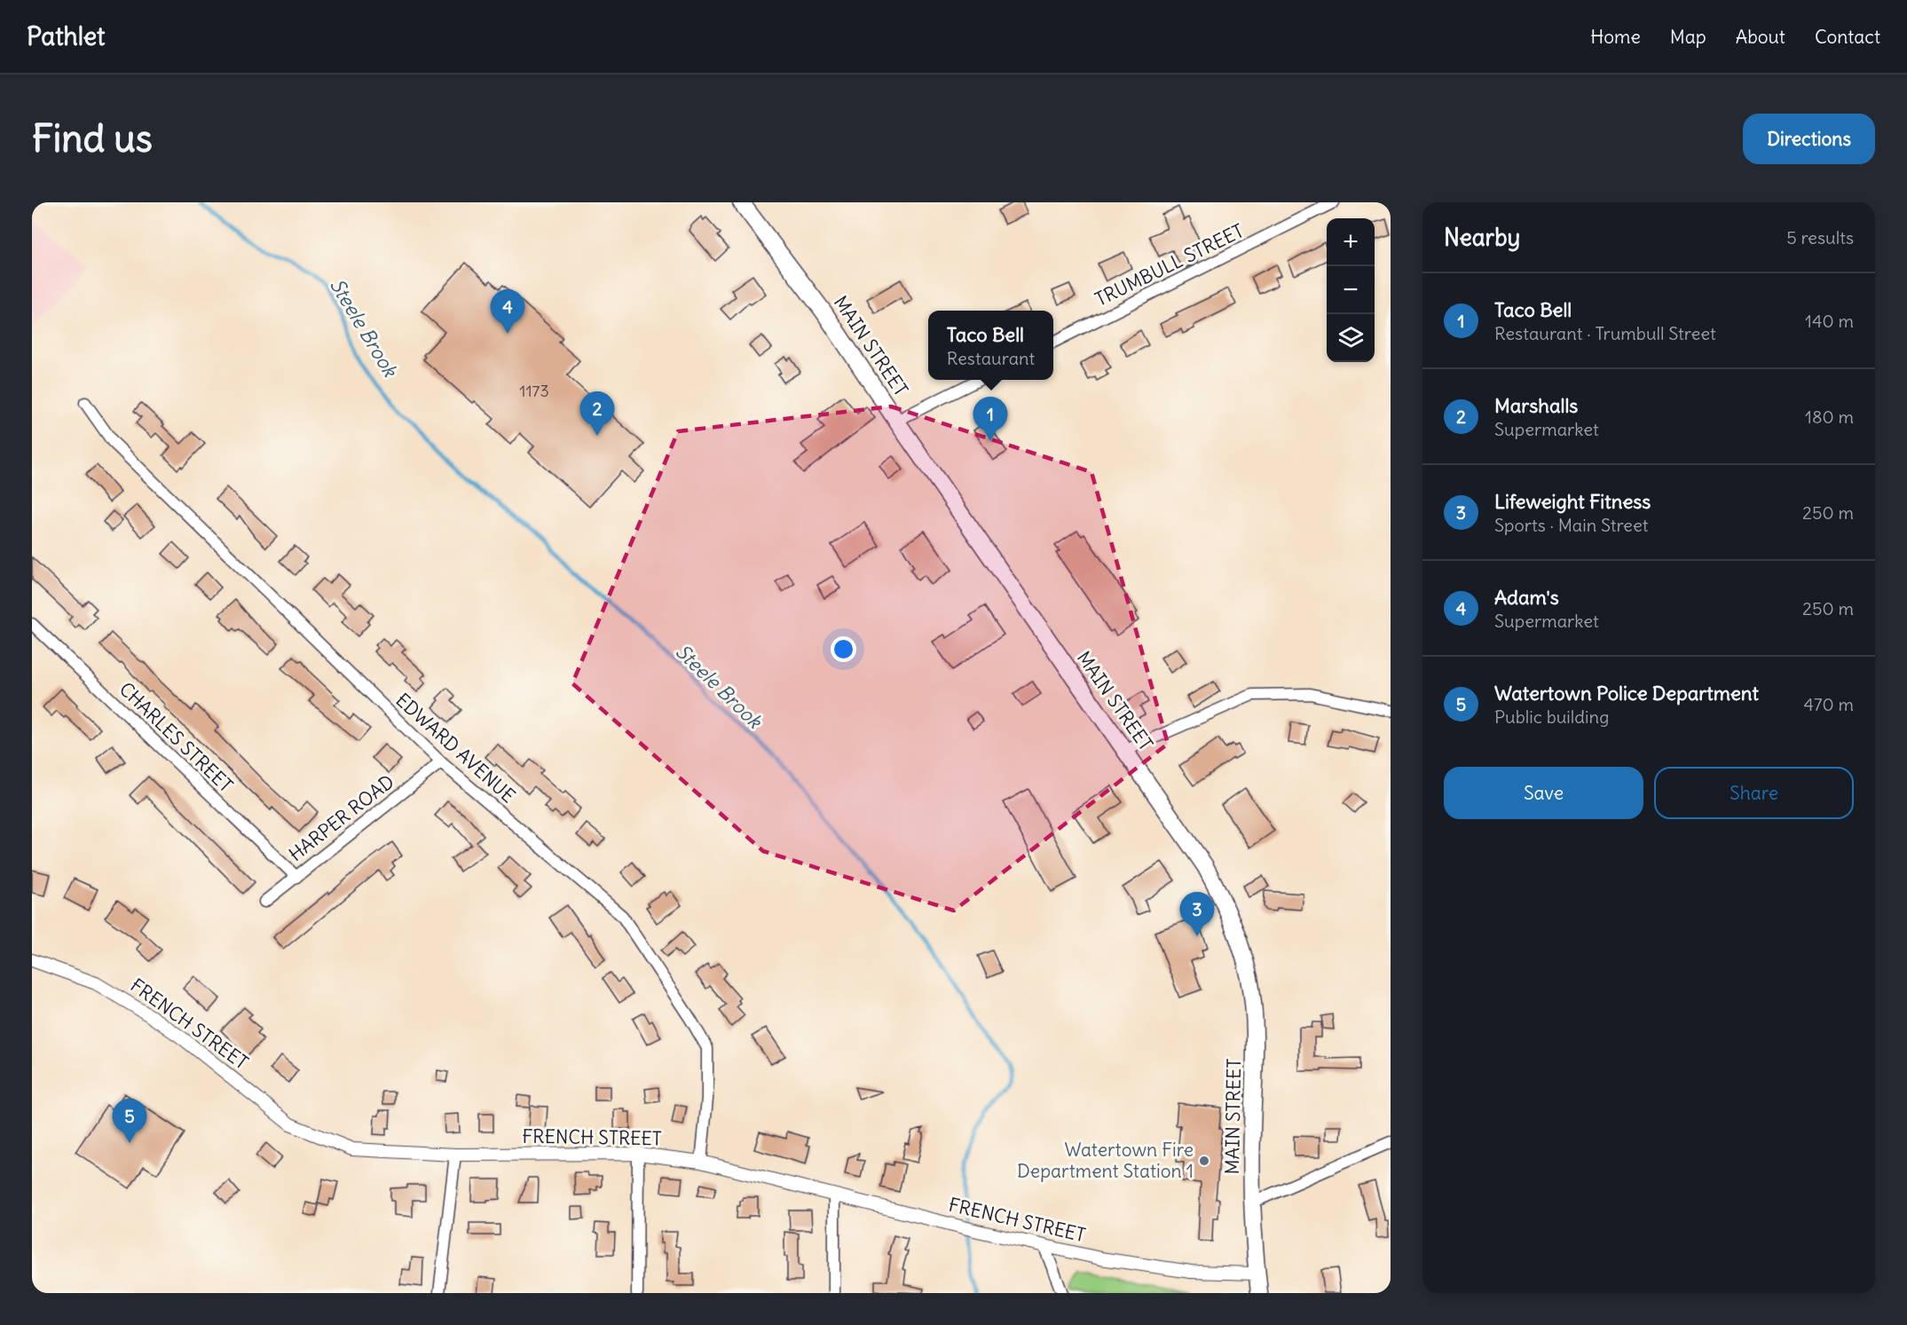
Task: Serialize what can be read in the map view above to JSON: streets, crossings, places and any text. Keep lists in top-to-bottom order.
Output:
{
  "streets": {
    "main road": ["MAIN STREET"],
    "street": [
      "TRUMBULL STREET",
      "CHARLES STREET",
      "EDWARD AVENUE",
      "HARPER ROAD",
      "FRENCH STREET"
    ]
  },
  "crossings": [
    ["MAIN STREET", "FRENCH STREET"],
    ["CHARLES STREET", "HARPER ROAD"],
    ["EDWARD AVENUE", "HARPER ROAD"],
    ["EDWARD AVENUE", "FRENCH STREET"]
  ],
  "water": ["Steele Brook"],
  "places": ["Watertown Fire Department Station 1"],
  "house_numbers": ["1173"],
  "page": {
    "header": "Pathlet",
    "nav": [
      "Home",
      "Map",
      "About",
      "Contact"
    ],
    "buttons": [
      "Directions",
      ["Save", "Share"]
    ],
    "title": "Find us",
    "heading": ["Nearby", "5 results"],
    "map_buttons": ["+", "−"],
    "list": [
      {
        "mark": "1",
        "name": "Taco Bell",
        "note": "Restaurant · Trumbull Street",
        "value": "140 m"
      },
      {
        "mark": "2",
        "name": "Marshalls",
        "note": "Supermarket",
        "value": "180 m"
      },
      {
        "mark": "3",
        "name": "Lifeweight Fitness",
        "note": "Sports · Main Street",
        "value": "250 m"
      },
      {
        "mark": "4",
        "name": "Adam's",
        "note": "Supermarket",
        "value": "250 m"
      },
      {
        "mark": "5",
        "name": "Watertown Police Department",
        "note": "Public building",
        "value": "470 m"
      }
    ],
    "pins": [
      "4",
      "2",
      "1",
      "3",
      "5"
    ],
    "popup": ["Taco Bell", "Restaurant"]
  }
}
